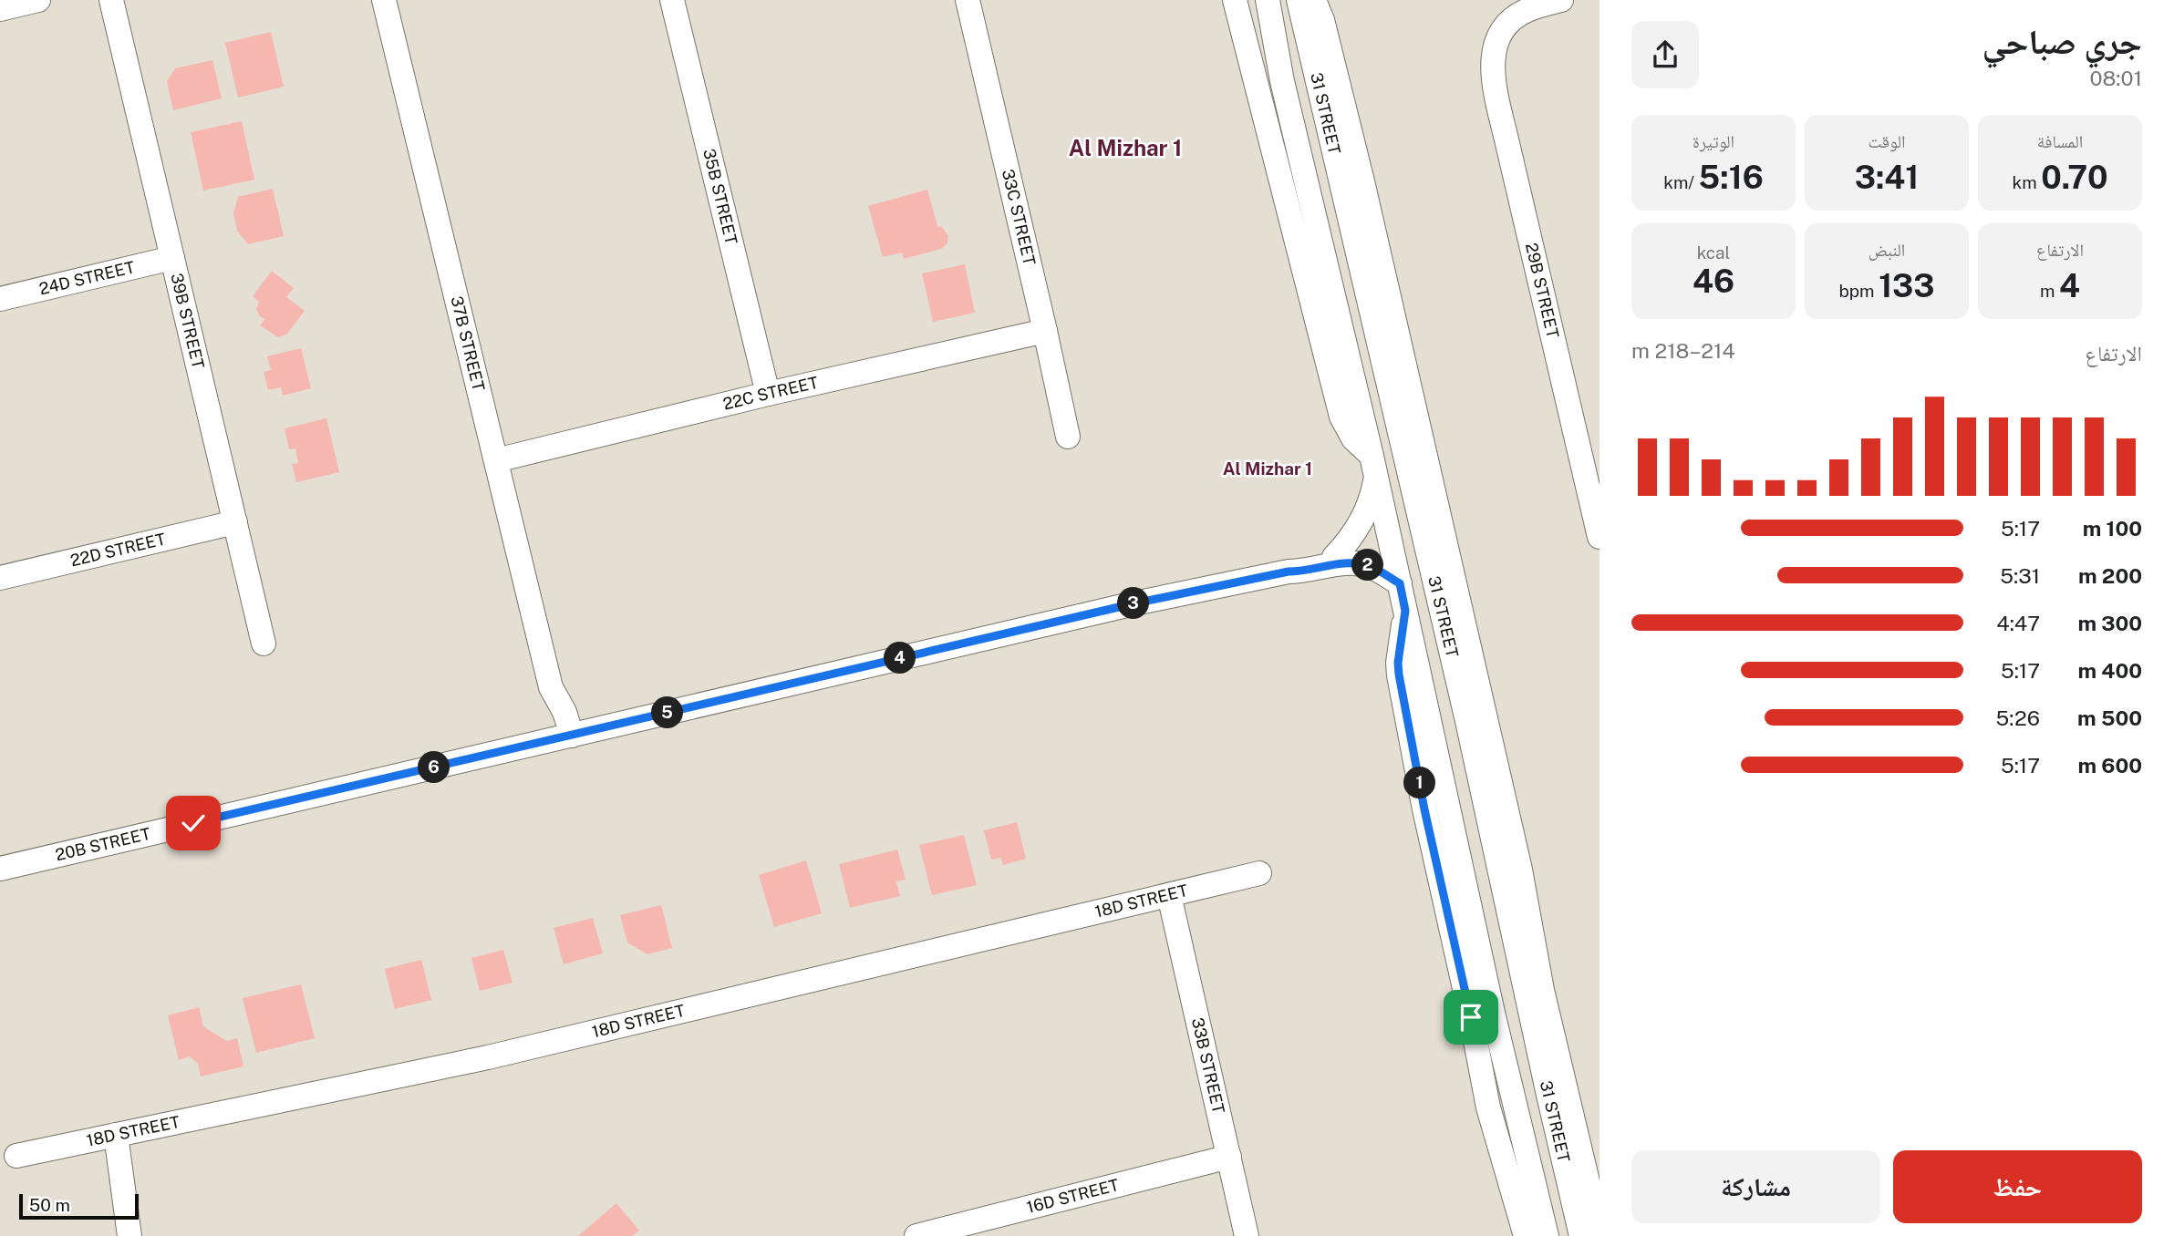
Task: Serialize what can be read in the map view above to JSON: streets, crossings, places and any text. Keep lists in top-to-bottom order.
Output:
{
  "streets": {
    "street": [
      "31 STREET",
      "35B STREET",
      "33C STREET",
      "24D STREET",
      "29B STREET",
      "39B STREET",
      "37B STREET",
      "22C STREET",
      "22D STREET",
      "20B STREET",
      "18D STREET",
      "33B STREET",
      "16D STREET"
    ]
  },
  "crossings": [
    ["35B STREET", "22C STREET"],
    ["33C STREET", "22C STREET"],
    ["24D STREET", "39B STREET"],
    ["39B STREET", "22D STREET"],
    ["37B STREET", "22C STREET"],
    ["37B STREET", "20B STREET"],
    ["18D STREET", "33B STREET"],
    ["33B STREET", "16D STREET"]
  ],
  "districts": ["Al Mizhar 1", "Al Mizhar 1"],
  "scale_bar": "50 m",
  "page": {
    "heading": ["جري صباحي", "08:01"],
    "stats": [
      ["المسافة", "0.70 km"],
      ["الوقت", "3:41"],
      ["الوتيرة", "5:16 /km"],
      ["الارتفاع", "4 m"],
      ["النبض", "133 bpm"],
      ["kcal", "46"]
    ],
    "chart": ["الارتفاع", "214–218 m"],
    "list": [
      {
        "name": "100 m",
        "note": "5:17"
      },
      {
        "name": "200 m",
        "note": "5:31"
      },
      {
        "name": "300 m",
        "note": "4:47"
      },
      {
        "name": "400 m",
        "note": "5:17"
      },
      {
        "name": "500 m",
        "note": "5:26"
      },
      {
        "name": "600 m",
        "note": "5:17"
      }
    ],
    "pins": [
      "2",
      "3",
      "4",
      "5",
      "6",
      "1"
    ],
    "buttons": ["حفظ", "مشاركة"],
    "scale": "50 m"
  }
}
